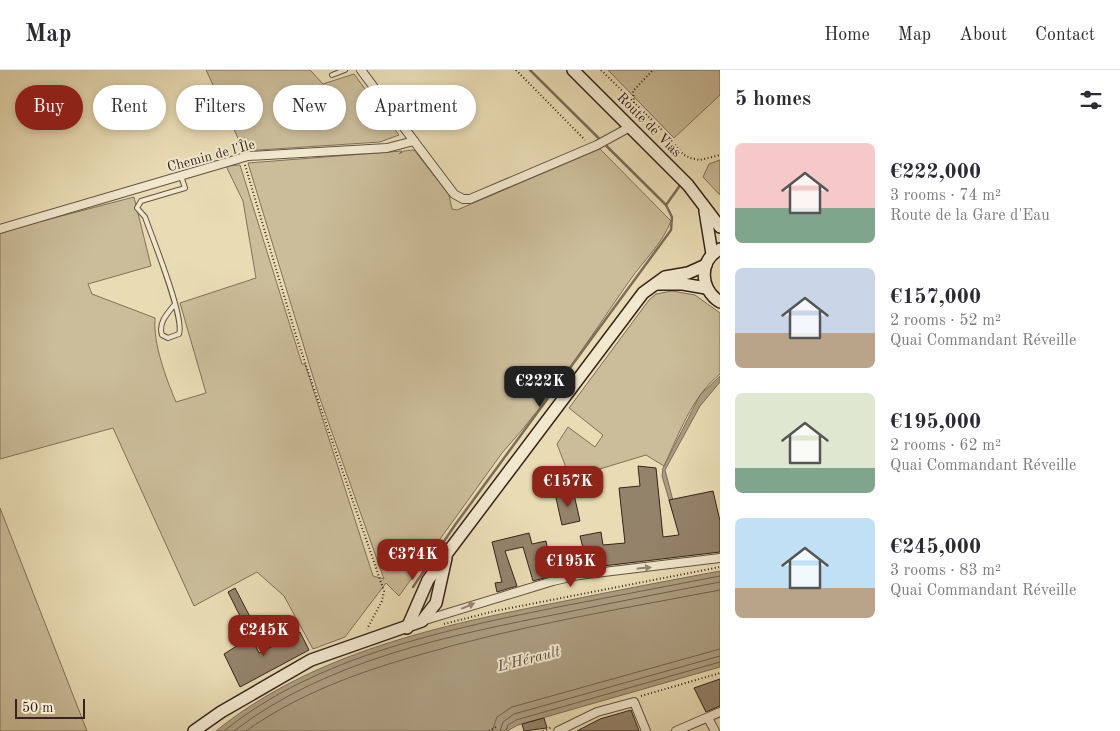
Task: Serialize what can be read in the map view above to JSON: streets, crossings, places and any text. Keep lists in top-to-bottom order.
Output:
{
  "streets": {
    "main road": ["Route de Vias"],
    "street": ["Chemin de l'Île"]
  },
  "water": ["L'Hérault"],
  "scale_bar": "50 m",
  "page": {
    "header": "Map",
    "nav": [
      "Home",
      "Map",
      "About",
      "Contact"
    ],
    "heading": "5 homes",
    "chip": [
      "Buy",
      "Rent",
      "Filters",
      "New",
      "Apartment"
    ],
    "list": [
      {
        "name": "€222,000",
        "note": "3 rooms · 74 m² · Route de la Gare d'Eau"
      },
      {
        "name": "€157,000",
        "note": "2 rooms · 52 m² · Quai Commandant Réveille"
      },
      {
        "name": "€195,000",
        "note": "2 rooms · 62 m² · Quai Commandant Réveille"
      },
      {
        "name": "€245,000",
        "note": "3 rooms · 83 m² · Quai Commandant Réveille"
      }
    ],
    "price": [
      "€222K",
      "€157K",
      "€374K",
      "€195K",
      "€245K"
    ],
    "scale": "50 m"
  }
}
